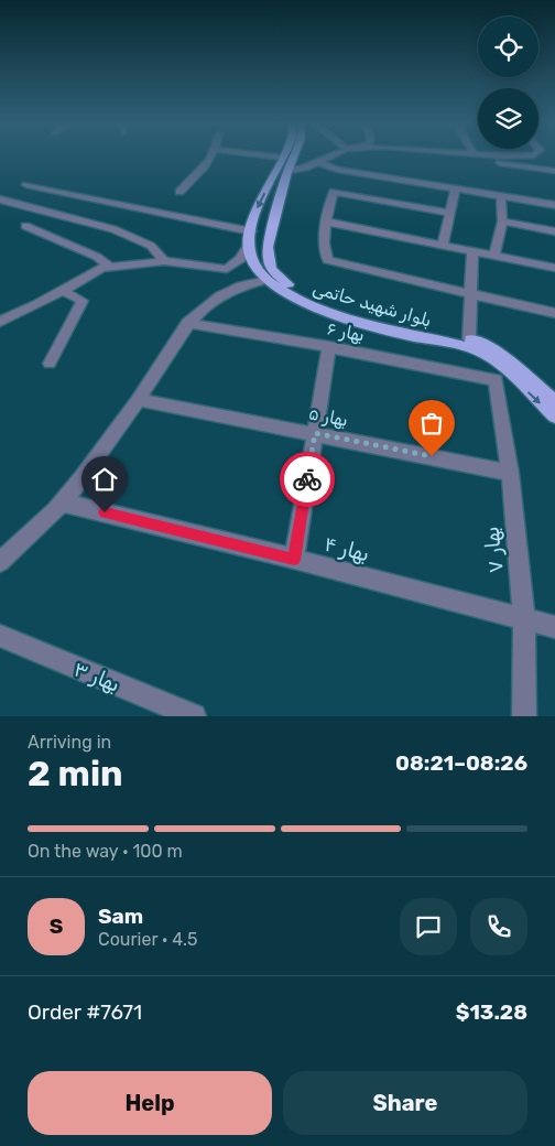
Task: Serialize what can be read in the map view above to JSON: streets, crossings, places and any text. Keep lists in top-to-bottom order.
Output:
{
  "streets": {
    "main road": ["بلوار شهید حاتمی"],
    "street": [
      "بهار ۶",
      "بهار ۵",
      "بهار ۴",
      "بهار ۷",
      "بهار ۳"
    ]
  },
  "crossings": [
    ["بلوار شهید حاتمی", "بهار ۶"],
    ["بلوار شهید حاتمی", "بهار ۷"],
    ["بهار ۶", "بهار ۷"],
    ["بهار ۵", "بهار ۷"],
    ["بهار ۴", "بهار ۷"]
  ],
  "page": {
    "heading": ["2 min", "Arriving in", "08:21–08:26"],
    "panel": [
      "Sam",
      "Courier · 4.5",
      "Order #7671",
      "$13.28"
    ],
    "bar": "On the way · 100 m",
    "round": "S",
    "buttons": ["Help", "Share"]
  }
}
